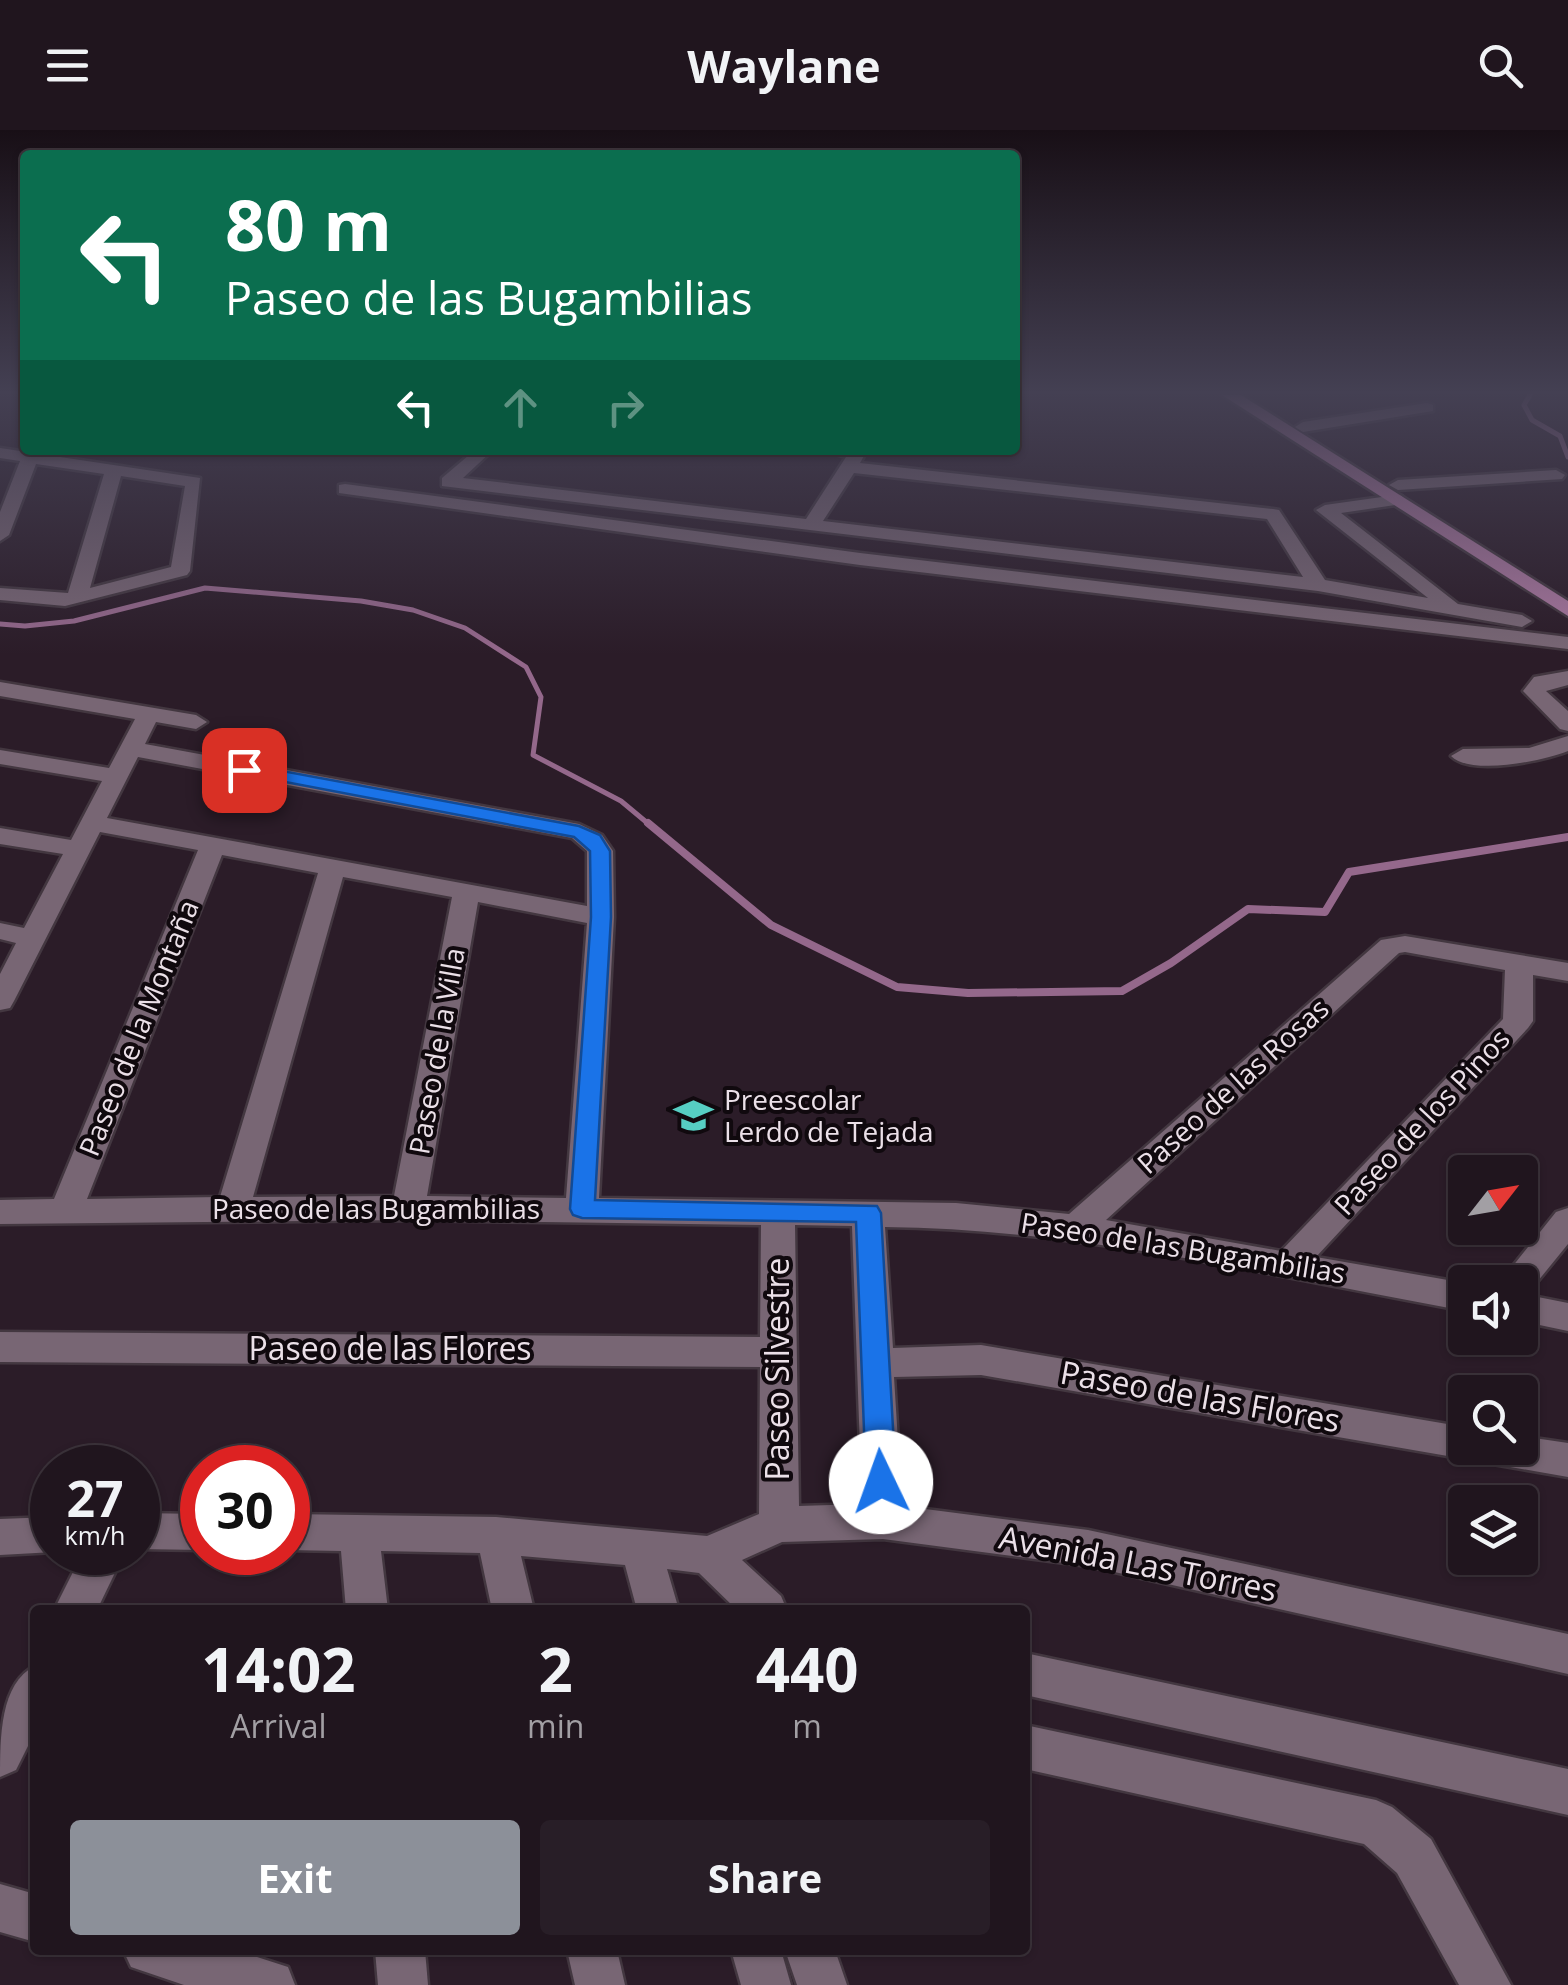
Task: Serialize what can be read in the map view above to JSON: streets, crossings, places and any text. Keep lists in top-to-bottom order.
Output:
{
  "streets": {
    "street": [
      "Paseo de la Montaña",
      "Paseo de la Villa",
      "Paseo de las Rosas",
      "Paseo de los Pinos",
      "Paseo de las Bugambilias",
      "Paseo de las Flores",
      "Paseo Silvestre",
      "Avenida Las Torres"
    ]
  },
  "crossings": [
    ["Paseo de la Montaña", "Paseo de las Bugambilias"],
    ["Paseo de la Villa", "Paseo de las Bugambilias"],
    ["Paseo de las Rosas", "Paseo de los Pinos"],
    ["Paseo de las Rosas", "Paseo de las Bugambilias"],
    ["Paseo de los Pinos", "Paseo de las Bugambilias"],
    ["Paseo de las Bugambilias", "Paseo Silvestre"],
    ["Paseo de las Flores", "Paseo Silvestre"],
    ["Paseo Silvestre", "Avenida Las Torres"]
  ],
  "places": {
    "school or university": ["Preescolar Lerdo de Tejada"]
  },
  "north": "top right",
  "page": {
    "header": "Waylane",
    "turn": ["80 m", "Paseo de las Bugambilias"],
    "speed": "27 km/h",
    "limit": "30",
    "eta": [
      "14:02",
      "Arrival",
      "2",
      "min",
      "440",
      "m"
    ],
    "buttons": ["Exit", "Share"]
  }
}
